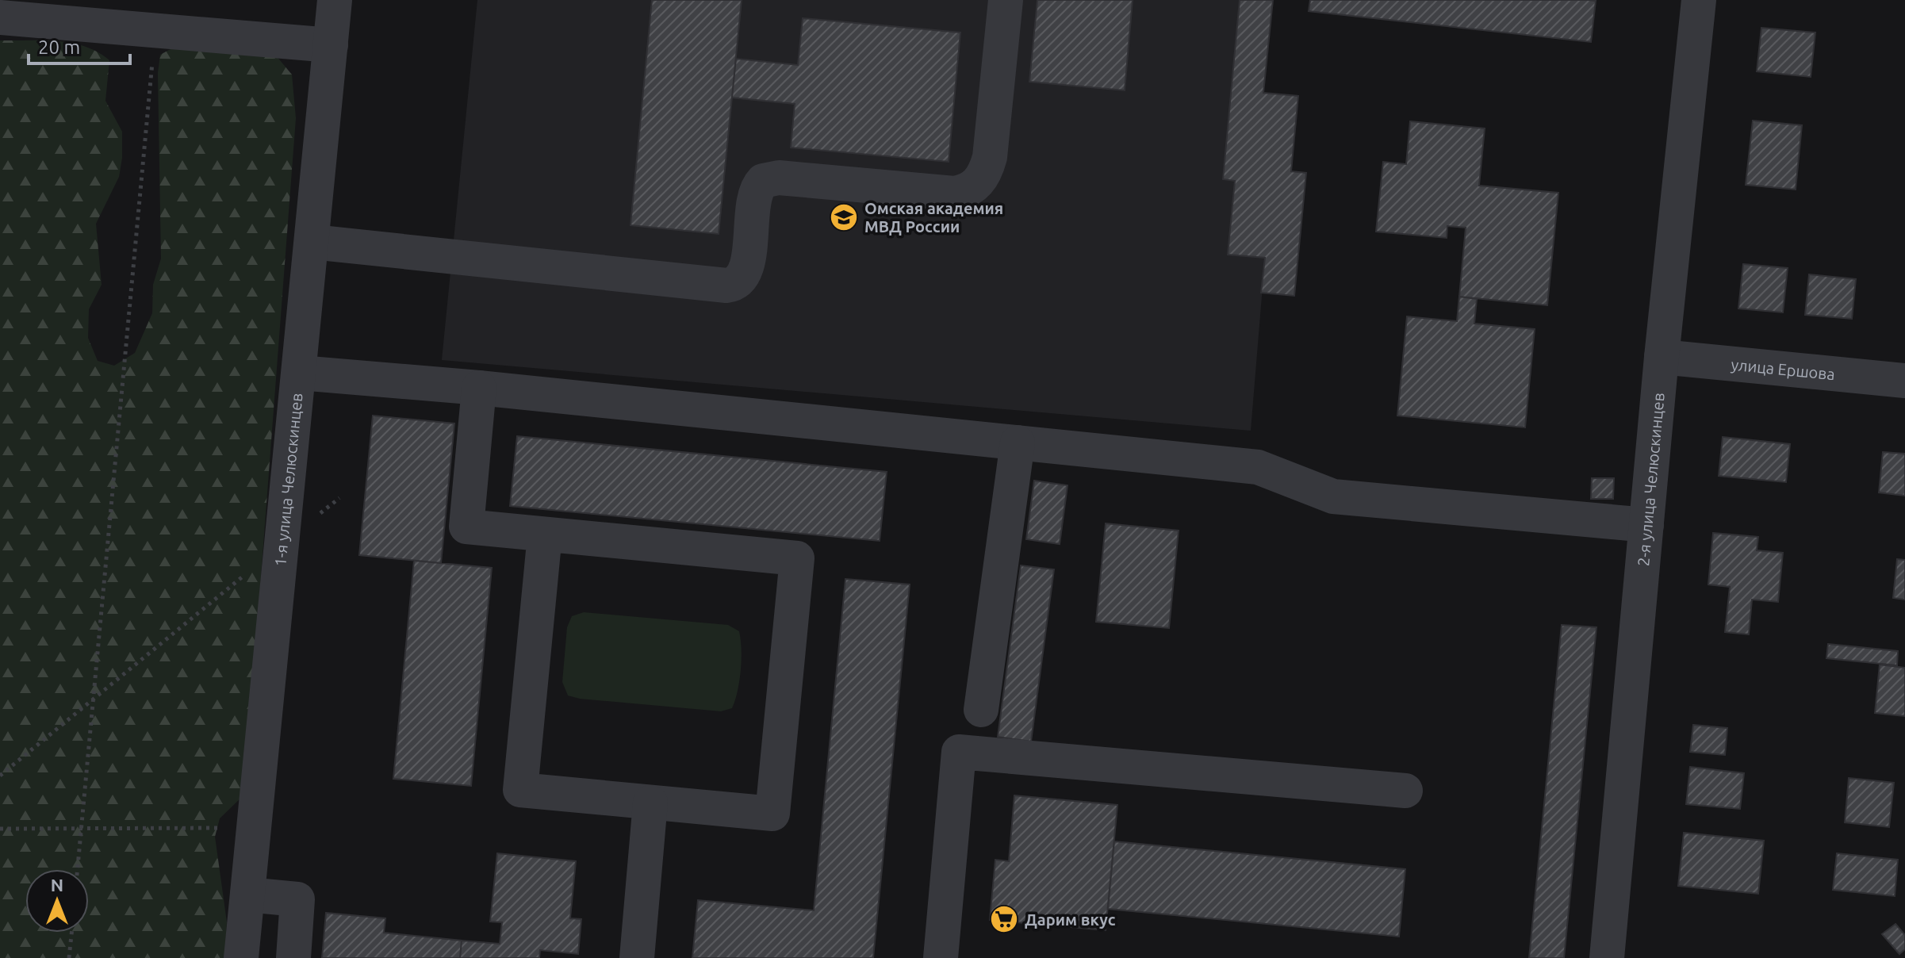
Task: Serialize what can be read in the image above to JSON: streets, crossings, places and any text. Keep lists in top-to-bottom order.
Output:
{
  "streets": {
    "street": ["улица Ершова", "1-я улица Челюскинцев", "2-я улица Челюскинцев"]
  },
  "crossings": [
    ["улица Ершова", "2-я улица Челюскинцев"]
  ],
  "places": {
    "school or university": ["Омская академия МВД России"],
    "supermarket": ["Дарим вкус"]
  },
  "scale_bar": "20 m",
  "north": "top"
}
